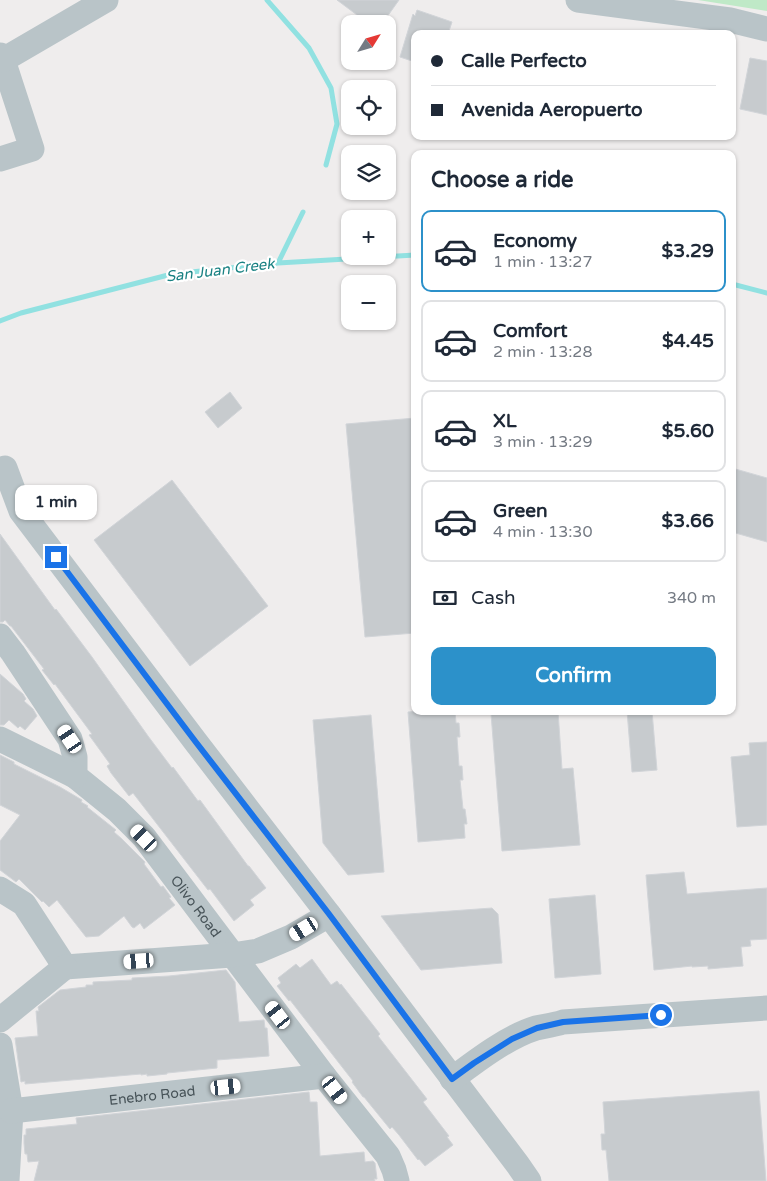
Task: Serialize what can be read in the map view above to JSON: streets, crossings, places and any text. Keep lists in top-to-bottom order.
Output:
{
  "streets": {
    "street": ["Olivo Road", "Enebro Road"]
  },
  "crossings": [
    ["Olivo Road", "Enebro Road"]
  ],
  "water": ["San Juan Creek"],
  "north": "top right",
  "page": {
    "map_buttons": ["+", "−"],
    "banner": ["Calle Perfecto", "Avenida Aeropuerto"],
    "heading": "Choose a ride",
    "list": [
      {
        "name": "Economy",
        "note": "1 min · 13:27",
        "value": "$3.29"
      },
      {
        "name": "Comfort",
        "note": "2 min · 13:28",
        "value": "$4.45"
      },
      {
        "name": "XL",
        "note": "3 min · 13:29",
        "value": "$5.60"
      },
      {
        "name": "Green",
        "note": "4 min · 13:30",
        "value": "$3.66"
      }
    ],
    "bubble": "1 min",
    "pay": ["Cash", "340 m"],
    "buttons": "Confirm"
  }
}
